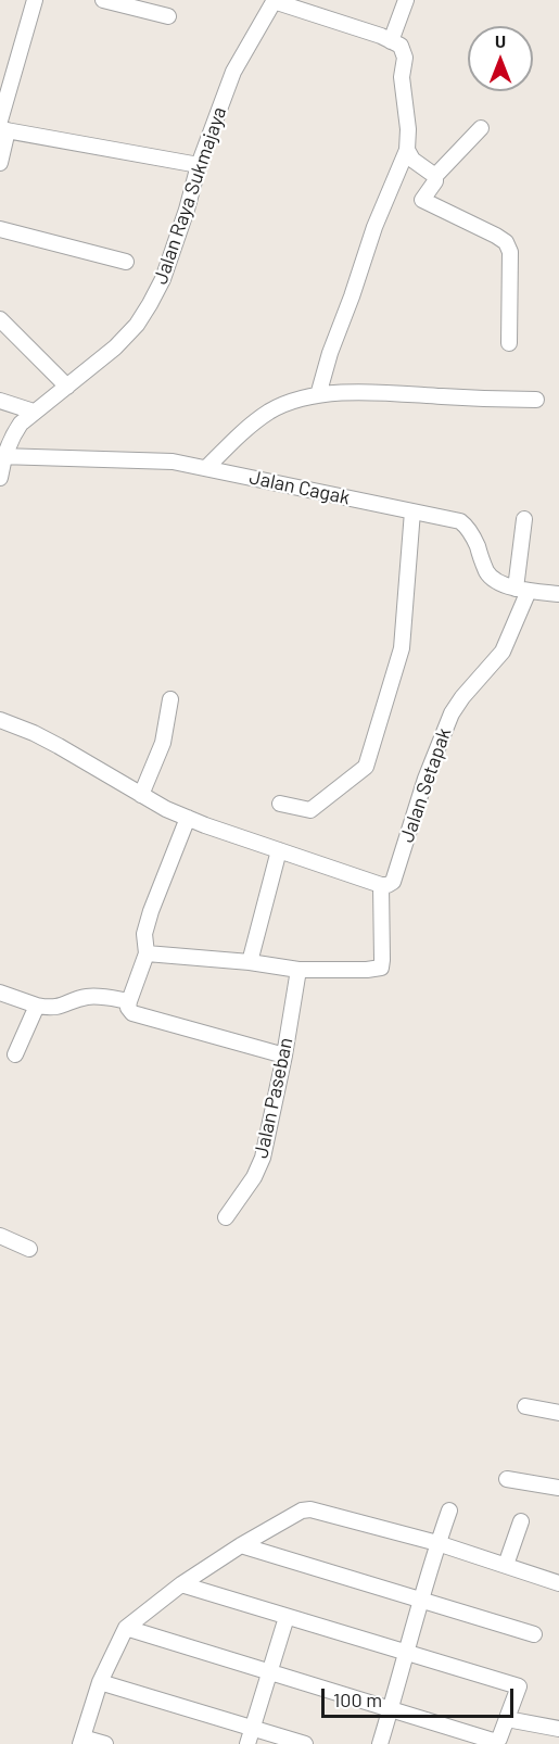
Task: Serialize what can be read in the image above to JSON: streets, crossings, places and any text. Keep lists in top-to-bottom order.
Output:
{
  "streets": {
    "street": [
      "Jalan Raya Sukmajaya",
      "Jalan Cagak",
      "Jalan Setapak",
      "Jalan Paseban"
    ]
  },
  "crossings": [
    ["Jalan Raya Sukmajaya", "Jalan Cagak"],
    ["Jalan Cagak", "Jalan Setapak"]
  ],
  "scale_bar": "100 m",
  "north": "top"
}
